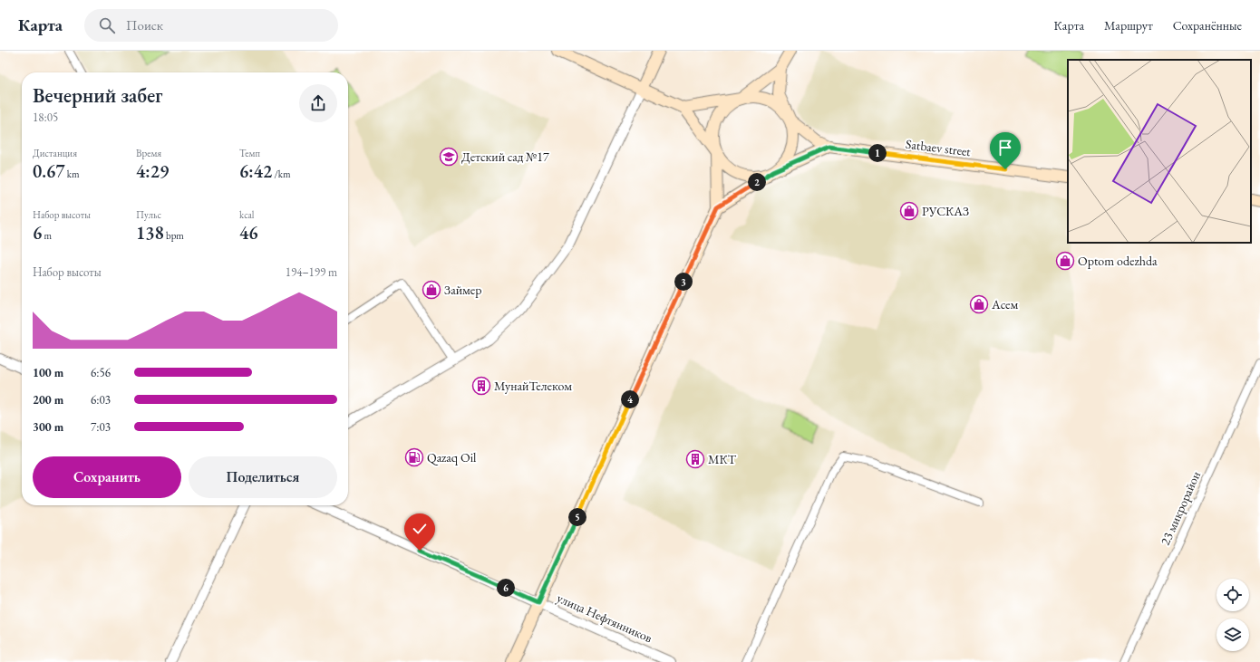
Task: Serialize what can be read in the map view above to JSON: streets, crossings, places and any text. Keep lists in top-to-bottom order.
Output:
{
  "streets": {
    "main road": ["Satbaev street"],
    "street": ["23 микрорайон", "улица Нефтянников"]
  },
  "places": {
    "school or university": ["Детский сад №17"],
    "shop": [
      "РУСКАЗ",
      "Optom odezhda",
      "Займер",
      "Асем"
    ],
    "building": ["МунайТелеком", "МКТ"],
    "fuel station": ["Qazaq Oil"]
  },
  "page": {
    "header": "Карта",
    "search": "Поиск",
    "nav": ["Карта", "Маршрут", "Сохранённые"],
    "heading": ["Вечерний забег", "18:05"],
    "stats": [
      ["Дистанция", "0.67 km"],
      ["Время", "4:29"],
      ["Темп", "6:42 /km"],
      ["Набор высоты", "6 m"],
      ["Пульс", "138 bpm"],
      ["kcal", "46"]
    ],
    "pins": [
      "1",
      "2",
      "3",
      "4",
      "5",
      "6"
    ],
    "chart": ["Набор высоты", "194–199 m"],
    "list": [
      {
        "name": "100 m",
        "note": "6:56"
      },
      {
        "name": "200 m",
        "note": "6:03"
      },
      {
        "name": "300 m",
        "note": "7:03"
      }
    ],
    "buttons": ["Сохранить", "Поделиться"]
  }
}
